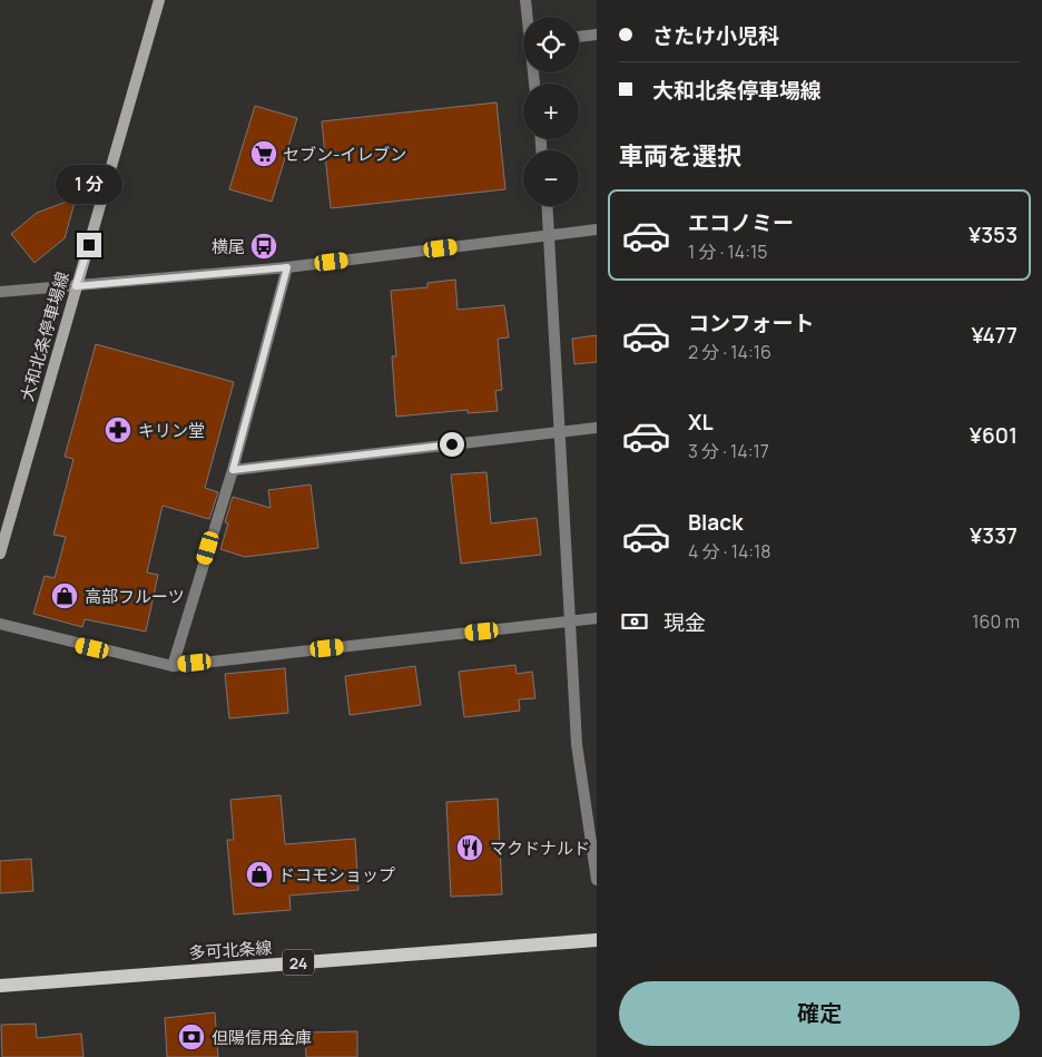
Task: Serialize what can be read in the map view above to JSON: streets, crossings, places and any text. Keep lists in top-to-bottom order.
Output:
{
  "streets": {
    "main road": ["大和北条停車場線", "多可北条線", "24"]
  },
  "places": {
    "supermarket": ["セブン-イレブン"],
    "bus stop": ["横尾"],
    "pharmacy": ["キリン堂"],
    "shop": ["高部フルーツ", "ドコモショップ"],
    "restaurant": ["マクドナルド"],
    "bank": ["但陽信用金庫"]
  },
  "page": {
    "banner": ["さたけ小児科", "大和北条停車場線"],
    "map_buttons": ["+", "−"],
    "heading": "車両を選択",
    "bubble": "1 分",
    "list": [
      {
        "name": "エコノミー",
        "note": "1 分 · 14:15",
        "value": "¥353"
      },
      {
        "name": "コンフォート",
        "note": "2 分 · 14:16",
        "value": "¥477"
      },
      {
        "name": "XL",
        "note": "3 分 · 14:17",
        "value": "¥601"
      },
      {
        "name": "Black",
        "note": "4 分 · 14:18",
        "value": "¥337"
      }
    ],
    "pay": ["現金", "160 m"],
    "buttons": "確定"
  }
}
